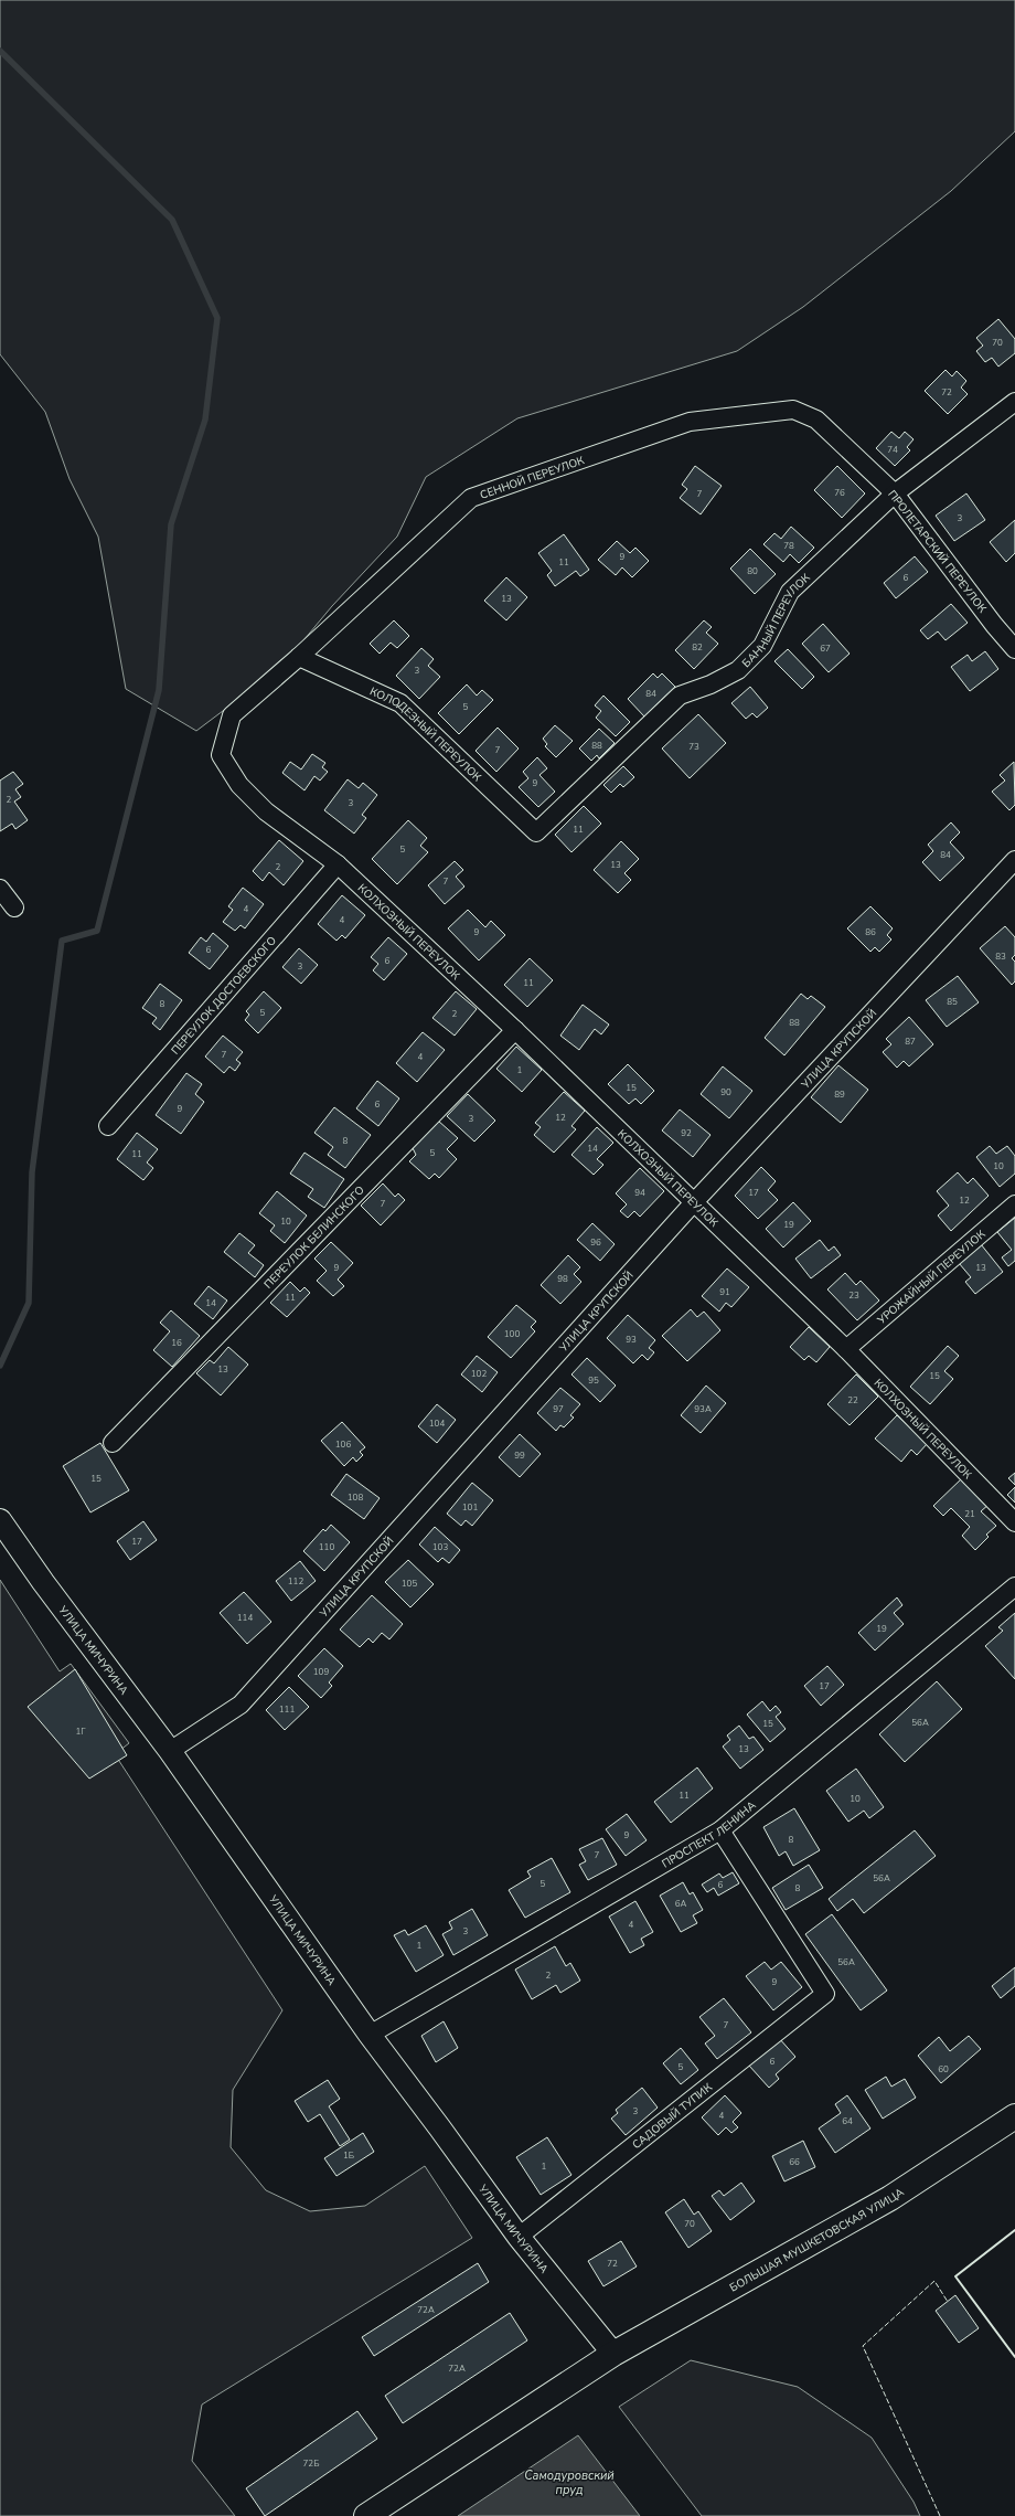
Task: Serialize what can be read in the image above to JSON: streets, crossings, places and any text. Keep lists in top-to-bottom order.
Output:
{
  "streets": {
    "main road": ["БОЛЬШАЯ МУШКЕТОВСКАЯ УЛИЦА"],
    "street": [
      "СЕННОЙ ПЕРЕУЛОК",
      "ПРОЛЕТАРСКИЙ ПЕРЕУЛОК",
      "БАННЫЙ ПЕРЕУЛОК",
      "КОЛОДЕЗНЫЙ ПЕРЕУЛОК",
      "КОЛХОЗНЫЙ ПЕРЕУЛОК",
      "ПЕРЕУЛОК ДОСТОЕВСКОГО",
      "УЛИЦА КРУПСКОЙ",
      "ПЕРЕУЛОК БЕЛИНСКОГО",
      "УРОЖАЙНЫЙ ПЕРЕУЛОК",
      "УЛИЦА МИЧУРИНА",
      "ПРОСПЕКТ ЛЕНИНА",
      "САДОВЫЙ ТУПИК"
    ]
  },
  "crossings": [
    ["СЕННОЙ ПЕРЕУЛОК", "ПРОЛЕТАРСКИЙ ПЕРЕУЛОК"],
    ["СЕННОЙ ПЕРЕУЛОК", "КОЛОДЕЗНЫЙ ПЕРЕУЛОК"],
    ["СЕННОЙ ПЕРЕУЛОК", "КОЛХОЗНЫЙ ПЕРЕУЛОК"],
    ["ПРОЛЕТАРСКИЙ ПЕРЕУЛОК", "БАННЫЙ ПЕРЕУЛОК"],
    ["БАННЫЙ ПЕРЕУЛОК", "КОЛОДЕЗНЫЙ ПЕРЕУЛОК"],
    ["КОЛХОЗНЫЙ ПЕРЕУЛОК", "ПЕРЕУЛОК ДОСТОЕВСКОГО"],
    ["КОЛХОЗНЫЙ ПЕРЕУЛОК", "УЛИЦА КРУПСКОЙ"],
    ["КОЛХОЗНЫЙ ПЕРЕУЛОК", "ПЕРЕУЛОК БЕЛИНСКОГО"],
    ["КОЛХОЗНЫЙ ПЕРЕУЛОК", "УРОЖАЙНЫЙ ПЕРЕУЛОК"],
    ["УЛИЦА КРУПСКОЙ", "УЛИЦА МИЧУРИНА"],
    ["УЛИЦА МИЧУРИНА", "ПРОСПЕКТ ЛЕНИНА"],
    ["УЛИЦА МИЧУРИНА", "САДОВЫЙ ТУПИК"],
    ["УЛИЦА МИЧУРИНА", "БОЛЬШАЯ МУШКЕТОВСКАЯ УЛИЦА"],
    ["ПРОСПЕКТ ЛЕНИНА", "САДОВЫЙ ТУПИК"]
  ],
  "water": ["Самодуровский пруд"],
  "house_numbers": [
    "70",
    "72",
    "74",
    "76",
    "7",
    "3",
    "78",
    "9",
    "11",
    "80",
    "6",
    "13",
    "82",
    "67",
    "3",
    "84",
    "5",
    "88",
    "73",
    "7",
    "9",
    "2",
    "3",
    "11",
    "5",
    "84",
    "13",
    "2",
    "7",
    "4",
    "4",
    "9",
    "86",
    "6",
    "83",
    "6",
    "3",
    "11",
    "85",
    "8",
    "5",
    "2",
    "88",
    "87",
    "7",
    "4",
    "1",
    "15",
    "90",
    "89",
    "6",
    "9",
    "12",
    "3",
    "92",
    "8",
    "14",
    "5",
    "11",
    "10",
    "94",
    "17",
    "12",
    "7",
    "10",
    "19",
    "96",
    "9",
    "13",
    "98",
    "91",
    "23",
    "11",
    "14",
    "100",
    "93",
    "16",
    "13",
    "102",
    "15",
    "95",
    "22",
    "97",
    "93А",
    "104",
    "106",
    "99",
    "15",
    "108",
    "101",
    "21",
    "17",
    "110",
    "103",
    "112",
    "105",
    "114",
    "19",
    "109",
    "17",
    "111",
    "56А",
    "15",
    "1Г",
    "13",
    "11",
    "10",
    "9",
    "8",
    "7",
    "56А",
    "5",
    "6",
    "8",
    "6А",
    "4",
    "3",
    "1",
    "56А",
    "2",
    "9",
    "7",
    "6",
    "5",
    "60",
    "3",
    "4",
    "64",
    "1Б",
    "66",
    "1",
    "70",
    "72",
    "72А",
    "72А",
    "72Б"
  ]
}
